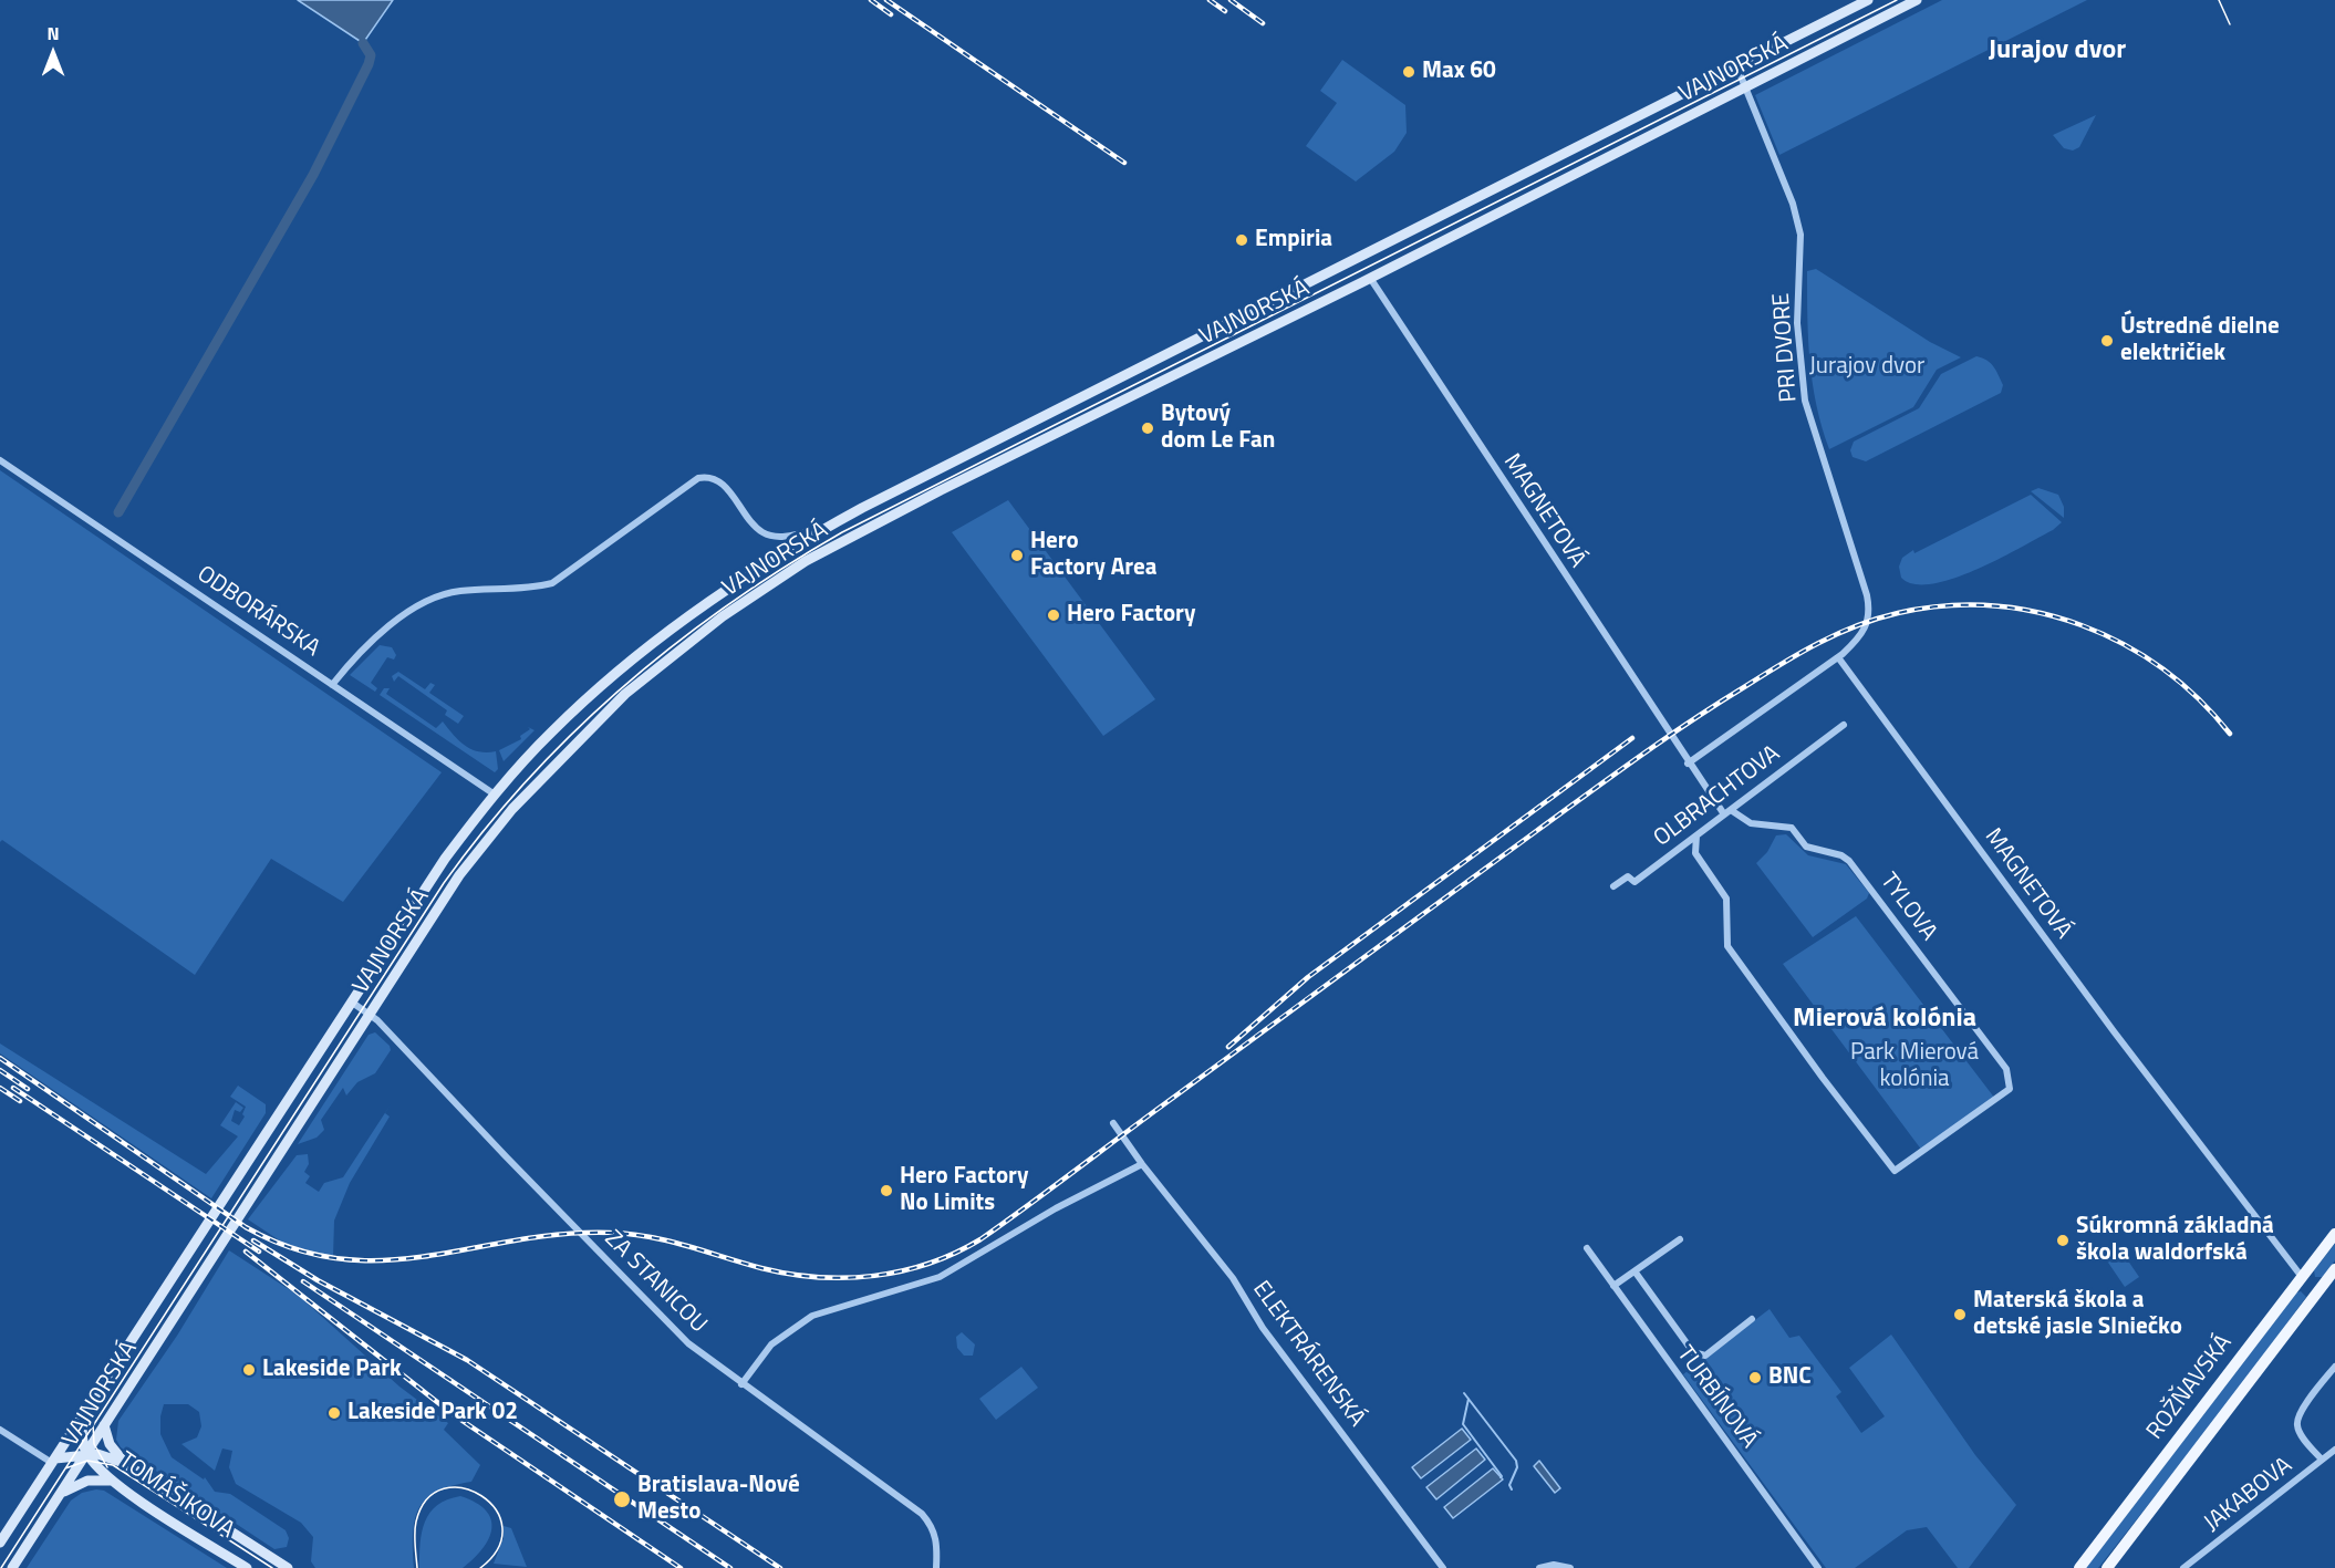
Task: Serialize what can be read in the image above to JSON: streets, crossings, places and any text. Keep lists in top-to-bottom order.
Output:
{
  "streets": {
    "main road": ["VAJNORSKÁ", "ROŽŇAVSKÁ", "TOMÁŠIKOVA"],
    "street": [
      "PRI DVORE",
      "MAGNETOVÁ",
      "ODBORÁRSKA",
      "OLBRACHTOVA",
      "TYLOVA",
      "ZA STANICOU",
      "ELEKTRÁRENSKÁ",
      "TURBÍNOVÁ",
      "JAKABOVA"
    ]
  },
  "crossings": [
    ["VAJNORSKÁ", "PRI DVORE"],
    ["VAJNORSKÁ", "MAGNETOVÁ"],
    ["VAJNORSKÁ", "ODBORÁRSKA"],
    ["VAJNORSKÁ", "ZA STANICOU"],
    ["VAJNORSKÁ", "TOMÁŠIKOVA"],
    ["PRI DVORE", "MAGNETOVÁ"],
    ["MAGNETOVÁ", "OLBRACHTOVA"],
    ["MAGNETOVÁ", "TYLOVA"],
    ["MAGNETOVÁ", "ROŽŇAVSKÁ"],
    ["OLBRACHTOVA", "TYLOVA"]
  ],
  "districts": ["Jurajov dvor", "Mierová kolónia"],
  "parks": ["Jurajov dvor", "Park Mierová kolónia"],
  "places": [
    "Max 60",
    "Empiria",
    "Ústredné dielne električiek",
    "Bytový dom Le Fan",
    "Hero Factory Area",
    "Hero Factory",
    "Hero Factory No Limits",
    "Súkromná základná škola waldorfská",
    "Materská škola a detské jasle Slniečko",
    "Lakeside Park",
    "BNC",
    "Lakeside Park 02",
    "Bratislava-Nové Mesto"
  ],
  "north": "top"
}
